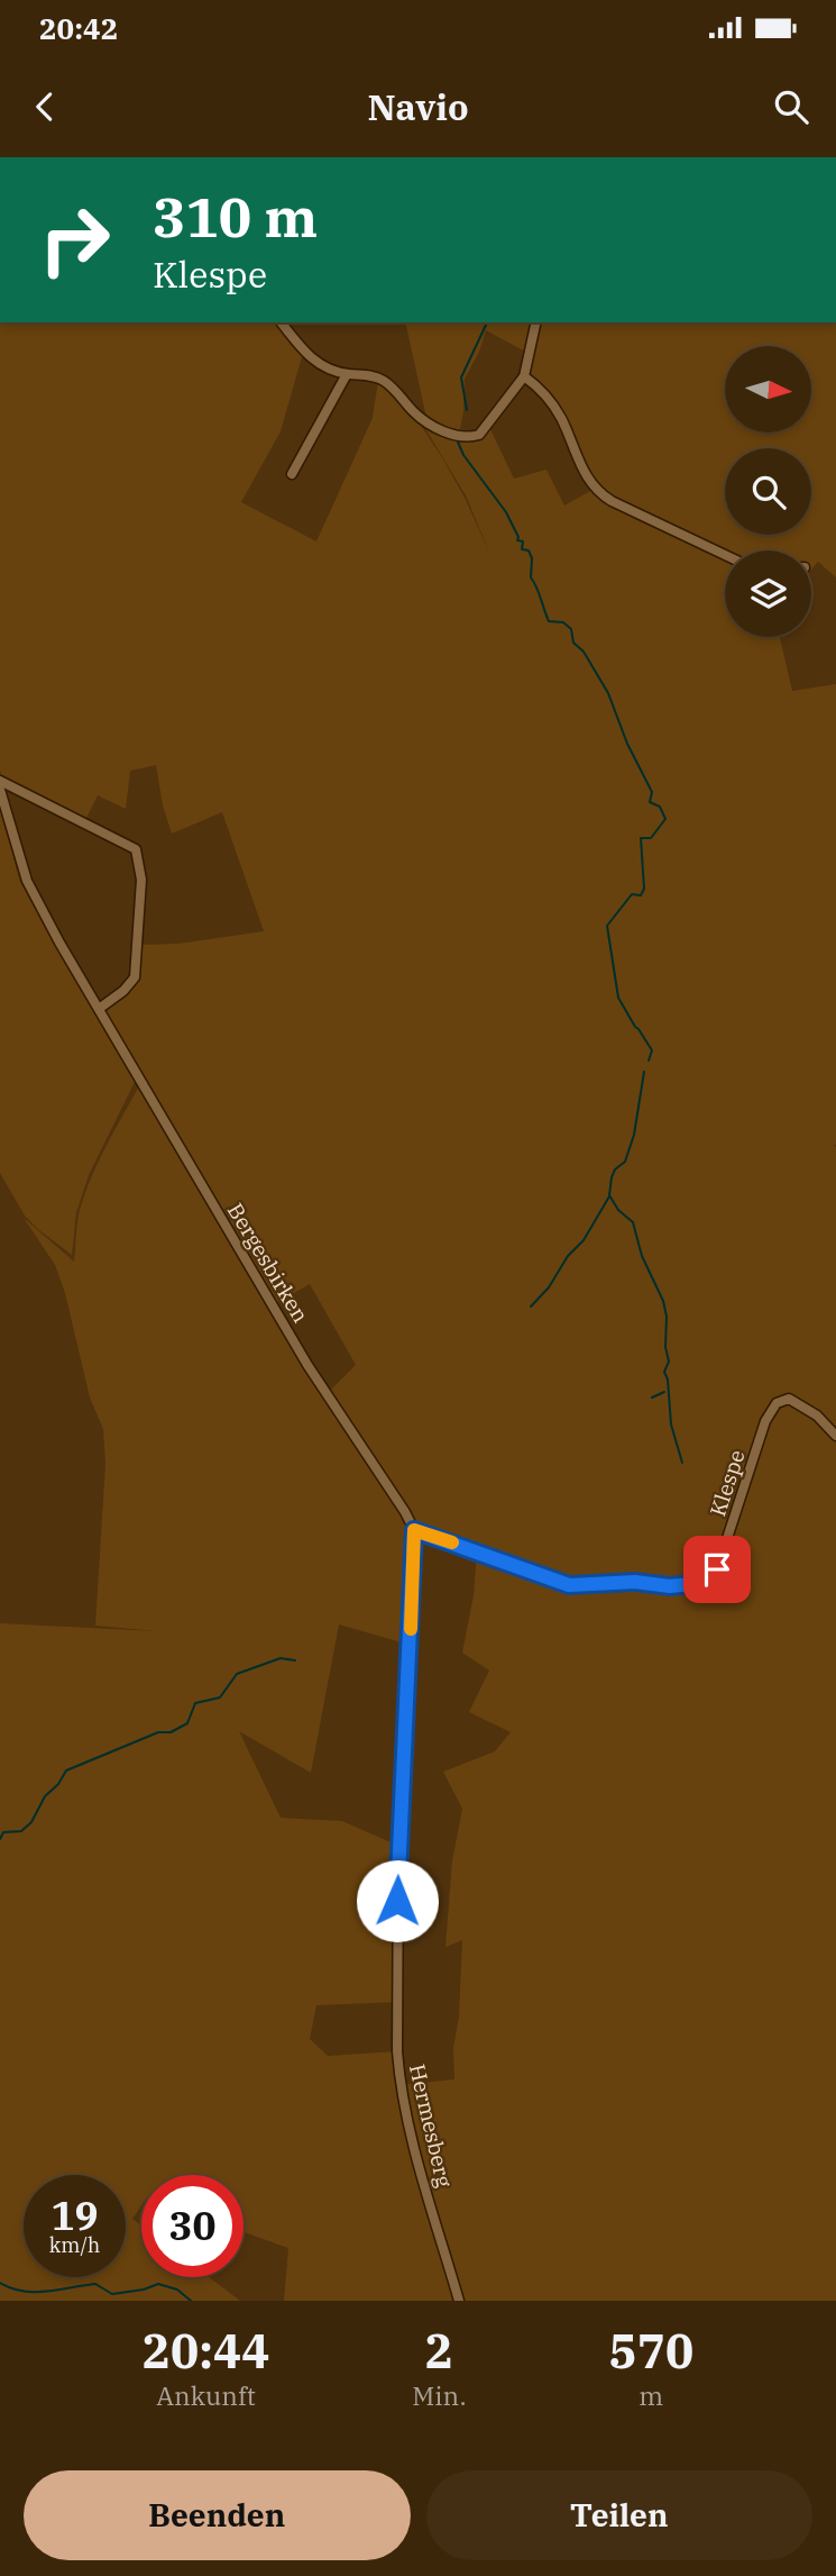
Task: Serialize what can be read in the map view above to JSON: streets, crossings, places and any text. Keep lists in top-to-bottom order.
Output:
{
  "streets": {
    "street": ["Bergesbirken", "Klespe", "Hermesberg"]
  },
  "crossings": [
    ["Bergesbirken", "Klespe"],
    ["Bergesbirken", "Hermesberg"],
    ["Klespe", "Hermesberg"]
  ],
  "north": "right",
  "page": {
    "status": "20:42",
    "header": "Navio",
    "turn": ["310 m", "Klespe"],
    "speed": "19 km/h",
    "limit": "30",
    "eta": [
      "20:44",
      "Ankunft",
      "2",
      "Min.",
      "570",
      "m"
    ],
    "buttons": ["Beenden", "Teilen"]
  }
}
